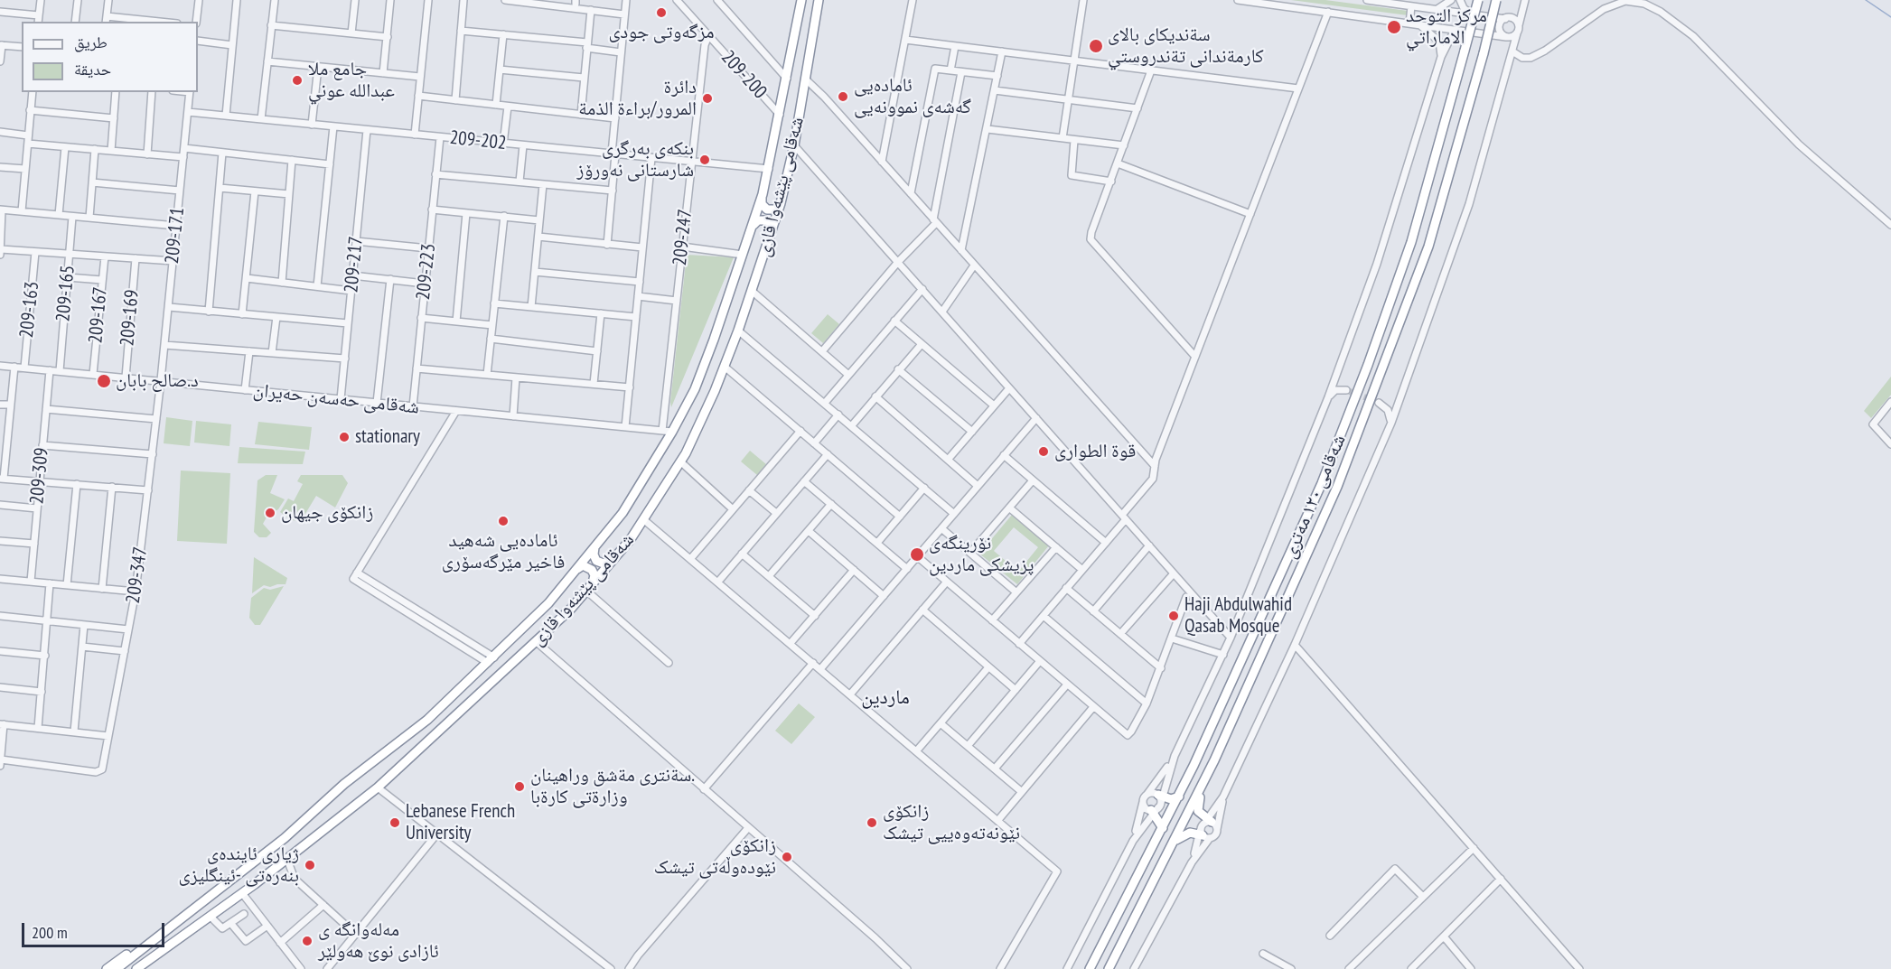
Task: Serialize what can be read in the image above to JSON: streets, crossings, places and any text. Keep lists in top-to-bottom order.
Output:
{
  "streets": {
    "highway": ["شەقامی پێشەوا قازی", "شەقامی ١٢٠ مەتری"],
    "street": [
      "209-200",
      "209-202",
      "209-171",
      "209-247",
      "209-217",
      "209-223",
      "209-165",
      "209-163",
      "209-167",
      "209-169",
      "شەقامی حەسەن حەیران",
      "209-309",
      "209-347"
    ]
  },
  "crossings": [
    ["209-200", "شەقامی پێشەوا قازی"],
    ["209-200", "209-247"],
    ["209-202", "شەقامی پێشەوا قازی"],
    ["209-202", "209-171"],
    ["209-202", "209-247"],
    ["209-202", "209-217"],
    ["209-202", "209-223"],
    ["شەقامی پێشەوا قازی", "شەقامی حەسەن حەیران"],
    ["209-171", "شەقامی حەسەن حەیران"],
    ["209-171", "209-347"],
    ["209-247", "شەقامی حەسەن حەیران"],
    ["209-217", "شەقامی حەسەن حەیران"],
    ["209-223", "شەقامی حەسەن حەیران"],
    ["209-165", "شەقامی حەسەن حەیران"],
    ["209-163", "شەقامی حەسەن حەیران"],
    ["209-167", "شەقامی حەسەن حەیران"],
    ["209-169", "شەقامی حەسەن حەیران"],
    ["شەقامی حەسەن حەیران", "209-309"],
    ["شەقامی حەسەن حەیران", "209-347"]
  ],
  "districts": ["ماردین"],
  "places": [
    "مزگەوتی جودی",
    "مركز التوحد الاماراتي",
    "سةنديكاى بالاى كارمةندانى تةندروستي",
    "جامع ملا عبدالله عوني",
    "ئامادەیی گەشەی نموونەیی",
    "دائرة المرور/براءة الذمة",
    "بنکەی بەرگری شارستانی نەورۆز",
    "د.صالح بابان",
    "stationary",
    "قوة الطواری",
    "زانکۆی جیھان",
    "ئامادەیی شەهید فاخیر مێرگەسۆری",
    "نۆرینگەی پزیشکی ماردین",
    "Haji Abdulwahid Qasab Mosque",
    "سةنترى مةشق وراهينان. وزارةتى كارةبا",
    "Lebanese French University",
    "زانکۆی نێونەتەوەییی تیشک",
    "زانکۆی نێودەوڵەتی تیشک",
    "ژیاری ئایندەی بنەرەتی -ئینگلیزی",
    "مەلەوانگە ی ئازادی نوێ هەولێر"
  ],
  "legend": ["طريق", "حديقة"],
  "scale_bar": "200 m"
}
